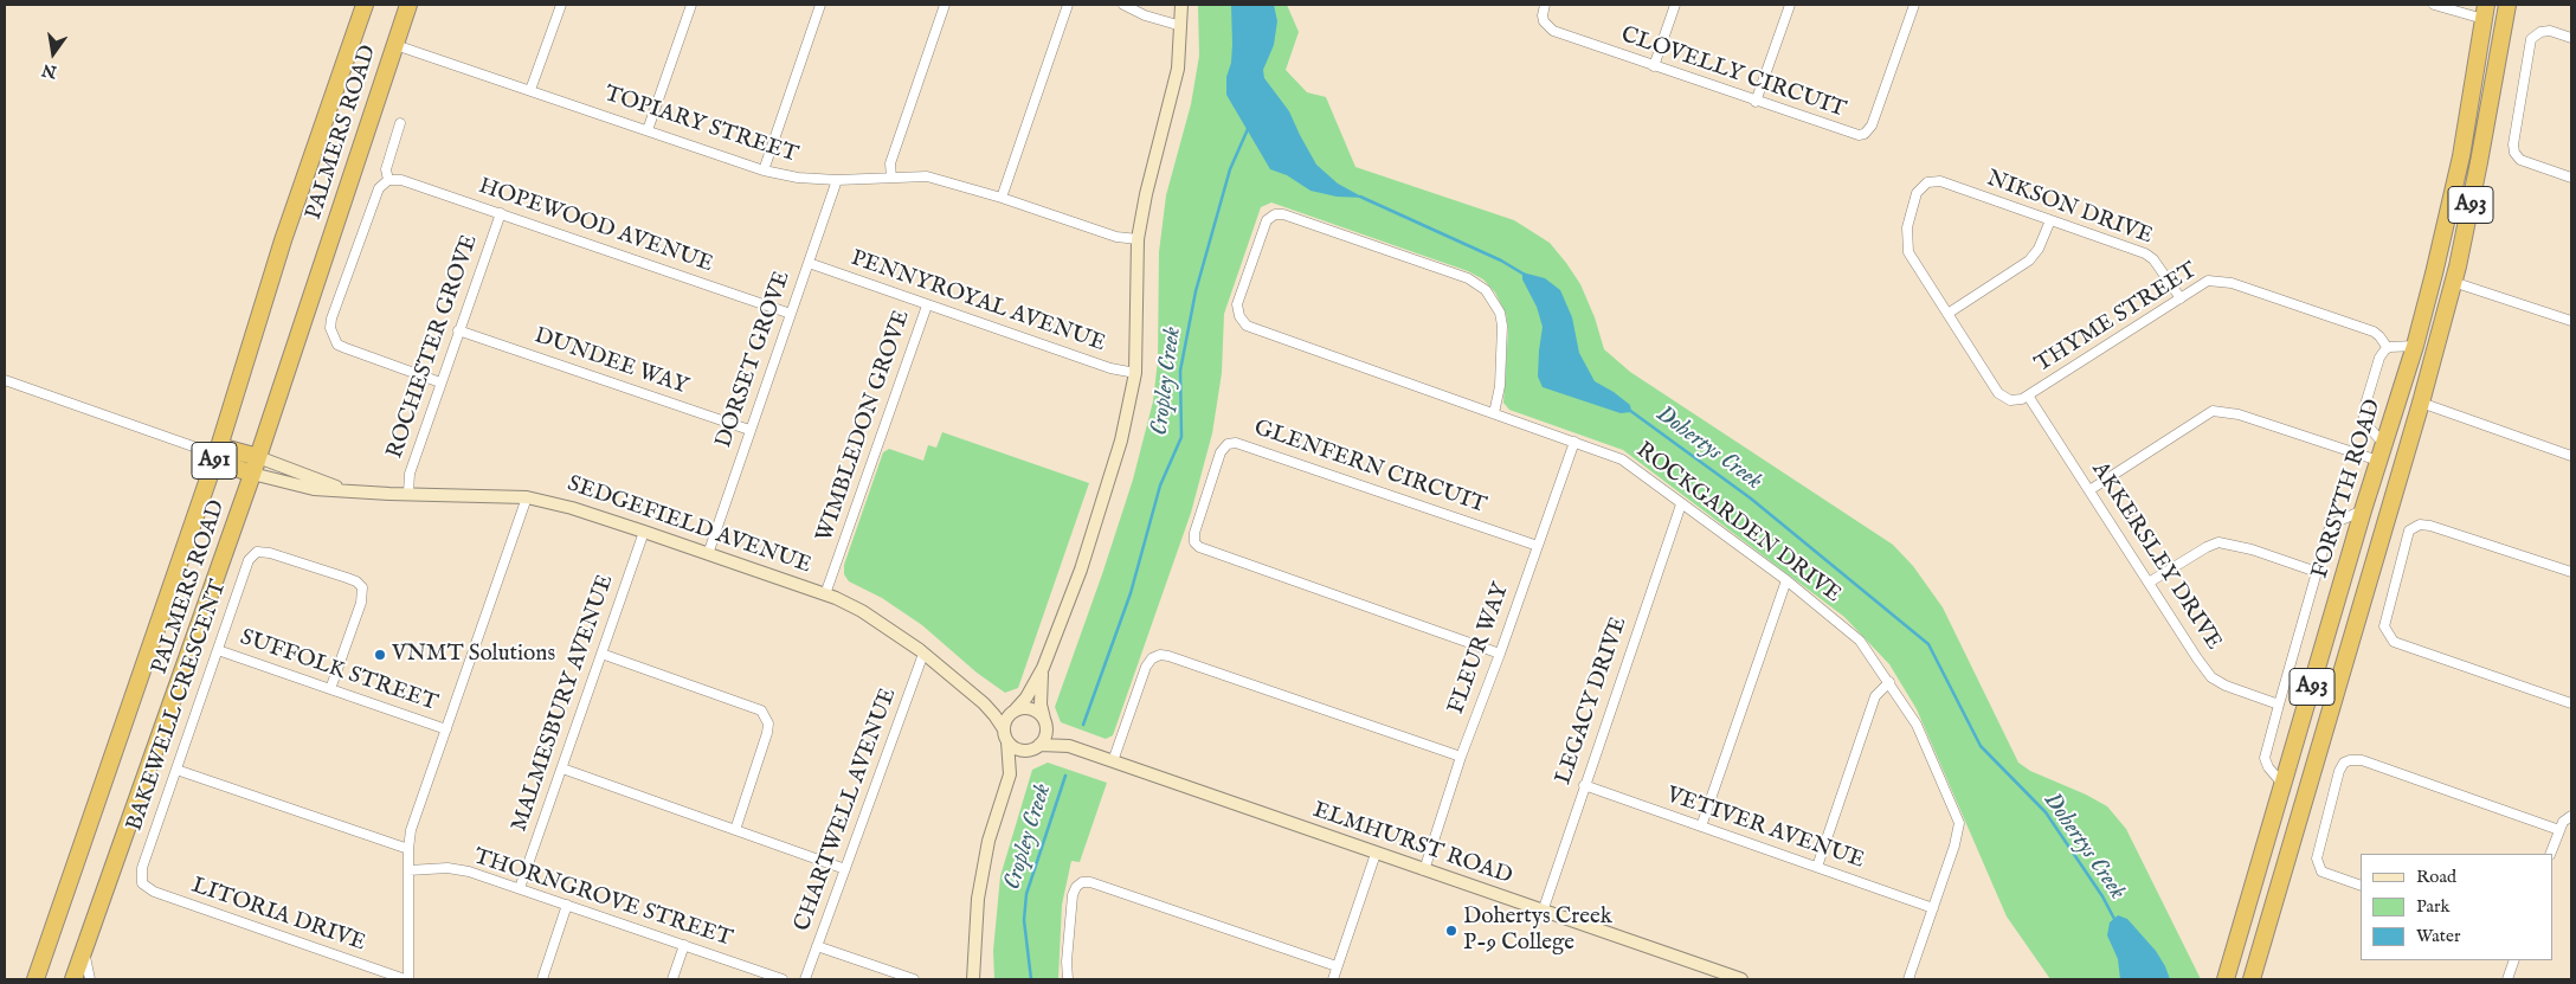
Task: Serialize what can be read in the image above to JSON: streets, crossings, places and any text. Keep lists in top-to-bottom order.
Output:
{
  "streets": {
    "highway": [
      "PALMERS ROAD",
      "A93",
      "A91",
      "FORSYTH ROAD"
    ],
    "street": [
      "CLOVELLY CIRCUIT",
      "TOPIARY STREET",
      "NIKSON DRIVE",
      "HOPEWOOD AVENUE",
      "PENNYROYAL AVENUE",
      "THYME STREET",
      "ROCHESTER GROVE",
      "DORSET GROVE",
      "DUNDEE WAY",
      "WIMBLEDON GROVE",
      "GLENFERN CIRCUIT",
      "ROCKGARDEN DRIVE",
      "SEDGEFIELD AVENUE",
      "AKKERSLEY DRIVE",
      "FLEUR WAY",
      "SUFFOLK STREET",
      "LEGACY DRIVE",
      "MALMESBURY AVENUE",
      "BAKEWELL CRESCENT",
      "CHARTWELL AVENUE",
      "VETIVER AVENUE",
      "ELMHURST ROAD",
      "THORNGROVE STREET",
      "LITORIA DRIVE"
    ]
  },
  "crossings": [
    ["TOPIARY STREET", "PALMERS ROAD"],
    ["TOPIARY STREET", "DORSET GROVE"],
    ["PALMERS ROAD", "SEDGEFIELD AVENUE"],
    ["NIKSON DRIVE", "THYME STREET"],
    ["HOPEWOOD AVENUE", "ROCHESTER GROVE"],
    ["HOPEWOOD AVENUE", "DORSET GROVE"],
    ["PENNYROYAL AVENUE", "DORSET GROVE"],
    ["PENNYROYAL AVENUE", "WIMBLEDON GROVE"],
    ["THYME STREET", "AKKERSLEY DRIVE"],
    ["ROCHESTER GROVE", "DUNDEE WAY"],
    ["ROCHESTER GROVE", "SEDGEFIELD AVENUE"],
    ["DORSET GROVE", "DUNDEE WAY"],
    ["DORSET GROVE", "SEDGEFIELD AVENUE"],
    ["WIMBLEDON GROVE", "SEDGEFIELD AVENUE"],
    ["GLENFERN CIRCUIT", "FLEUR WAY"],
    ["ROCKGARDEN DRIVE", "FLEUR WAY"],
    ["ROCKGARDEN DRIVE", "LEGACY DRIVE"],
    ["ROCKGARDEN DRIVE", "VETIVER AVENUE"],
    ["SEDGEFIELD AVENUE", "MALMESBURY AVENUE"],
    ["SEDGEFIELD AVENUE", "CHARTWELL AVENUE"],
    ["SEDGEFIELD AVENUE", "ELMHURST ROAD"],
    ["FLEUR WAY", "ELMHURST ROAD"],
    ["SUFFOLK STREET", "BAKEWELL CRESCENT"],
    ["LEGACY DRIVE", "VETIVER AVENUE"],
    ["LEGACY DRIVE", "ELMHURST ROAD"],
    ["MALMESBURY AVENUE", "THORNGROVE STREET"],
    ["BAKEWELL CRESCENT", "LITORIA DRIVE"]
  ],
  "water": ["Cropley Creek", "Dohertys Creek"],
  "places": ["VNMT Solutions", "Dohertys Creek P-9 College"],
  "legend": ["Road", "Park", "Water"],
  "north": "bottom"
}
